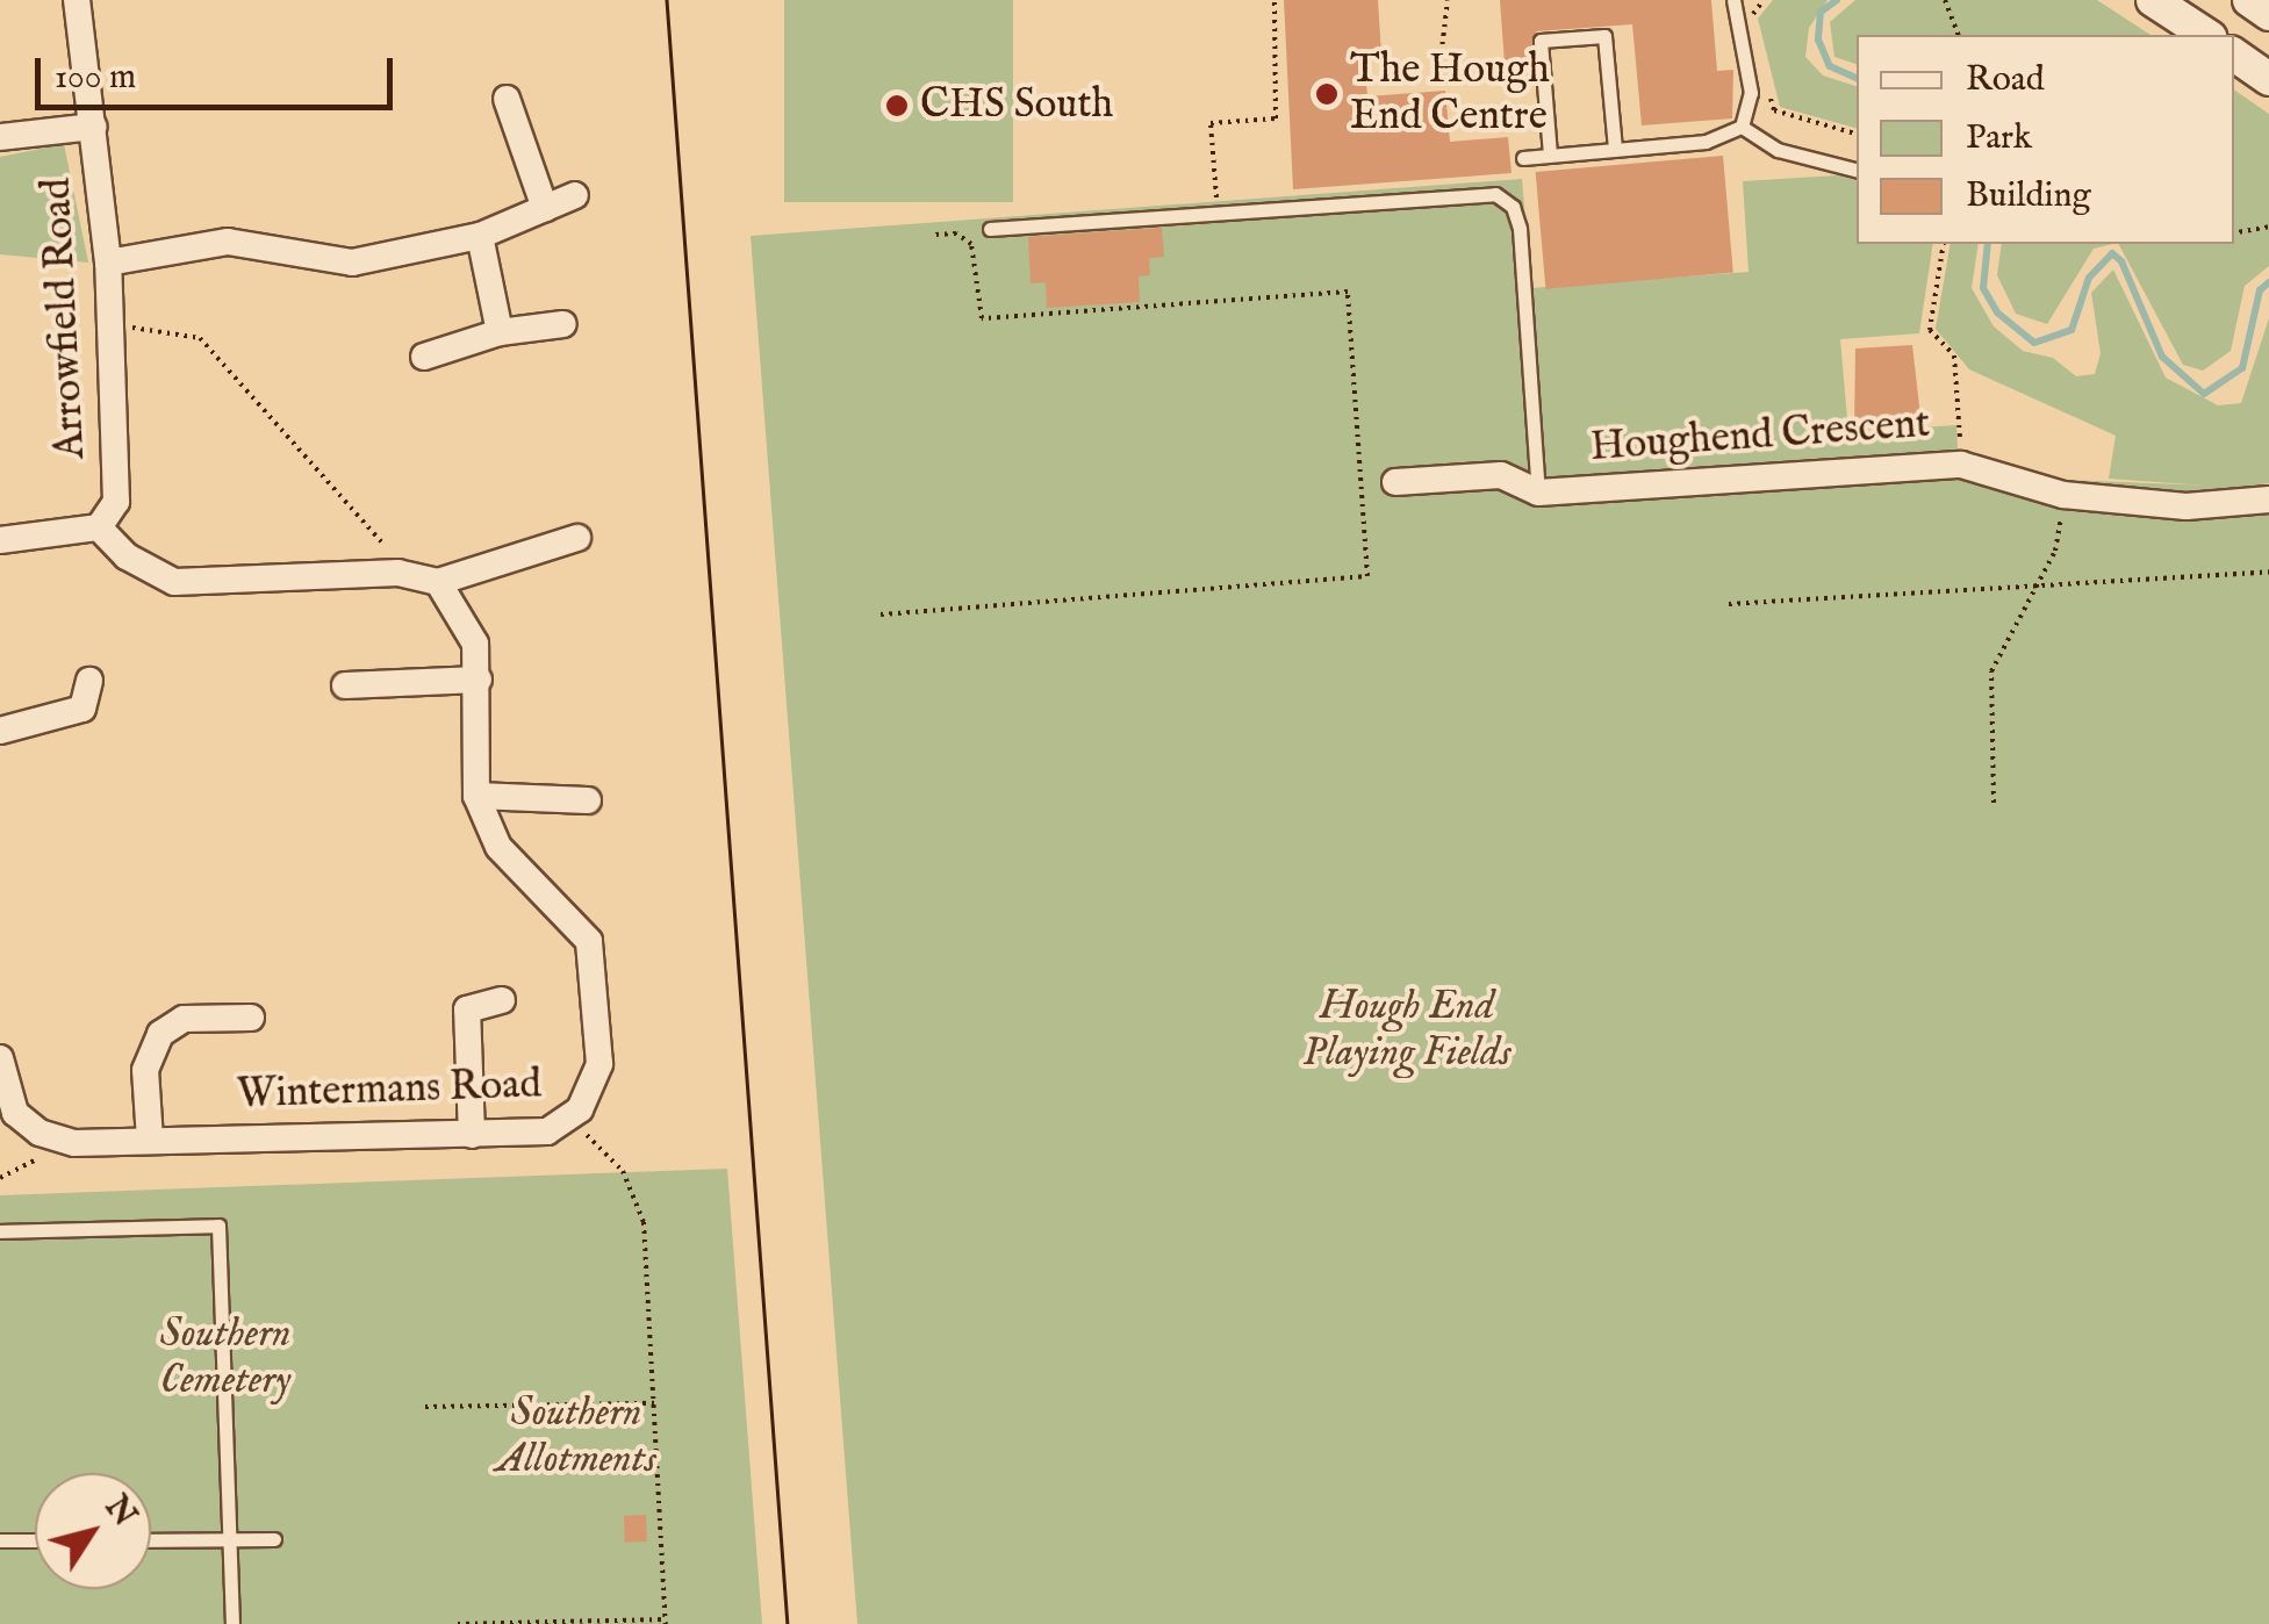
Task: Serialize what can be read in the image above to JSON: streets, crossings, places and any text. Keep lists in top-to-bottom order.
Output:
{
  "streets": {
    "street": ["Arrowfield Road", "Houghend Crescent", "Wintermans Road"]
  },
  "parks": ["Hough End Playing Fields", "Southern Cemetery", "Southern Allotments"],
  "places": ["The Hough End Centre", "CHS South"],
  "legend": ["Road", "Park", "Building"],
  "scale_bar": "100 m",
  "north": "top right"
}
